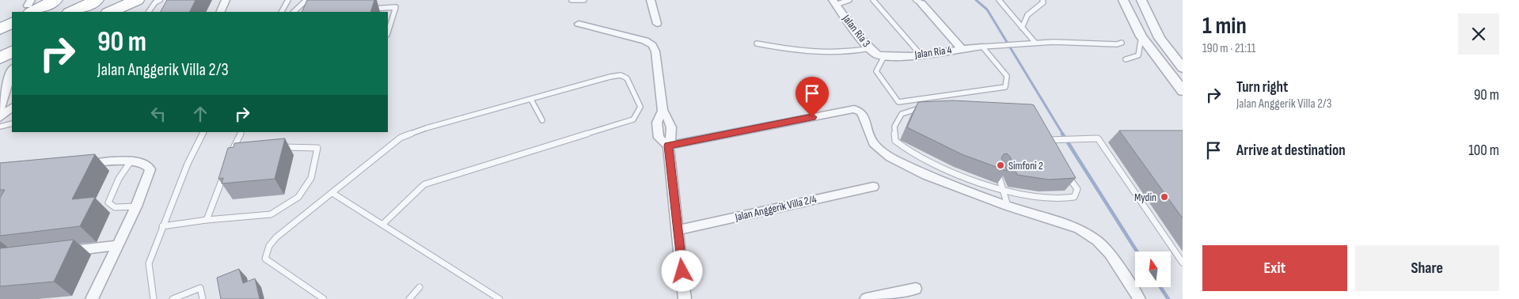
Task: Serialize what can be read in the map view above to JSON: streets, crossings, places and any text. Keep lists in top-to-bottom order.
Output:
{
  "streets": {
    "street": ["Jalan Ria 3", "Jalan Ria 4", "Jalan Anggerik Villa 2/4"]
  },
  "crossings": [
    ["Jalan Ria 3", "Jalan Ria 4"]
  ],
  "places": ["Simfoni 2", "Mydin"],
  "north": "top",
  "page": {
    "heading": ["1 min", "190 m · 21:11"],
    "turn": ["90 m", "Jalan Anggerik Villa 2/3"],
    "list": [
      {
        "name": "Turn right",
        "note": "Jalan Anggerik Villa 2/3",
        "value": "90 m"
      },
      {
        "name": "Arrive at destination",
        "value": "100 m"
      }
    ],
    "buttons": ["Exit", "Share"]
  }
}
